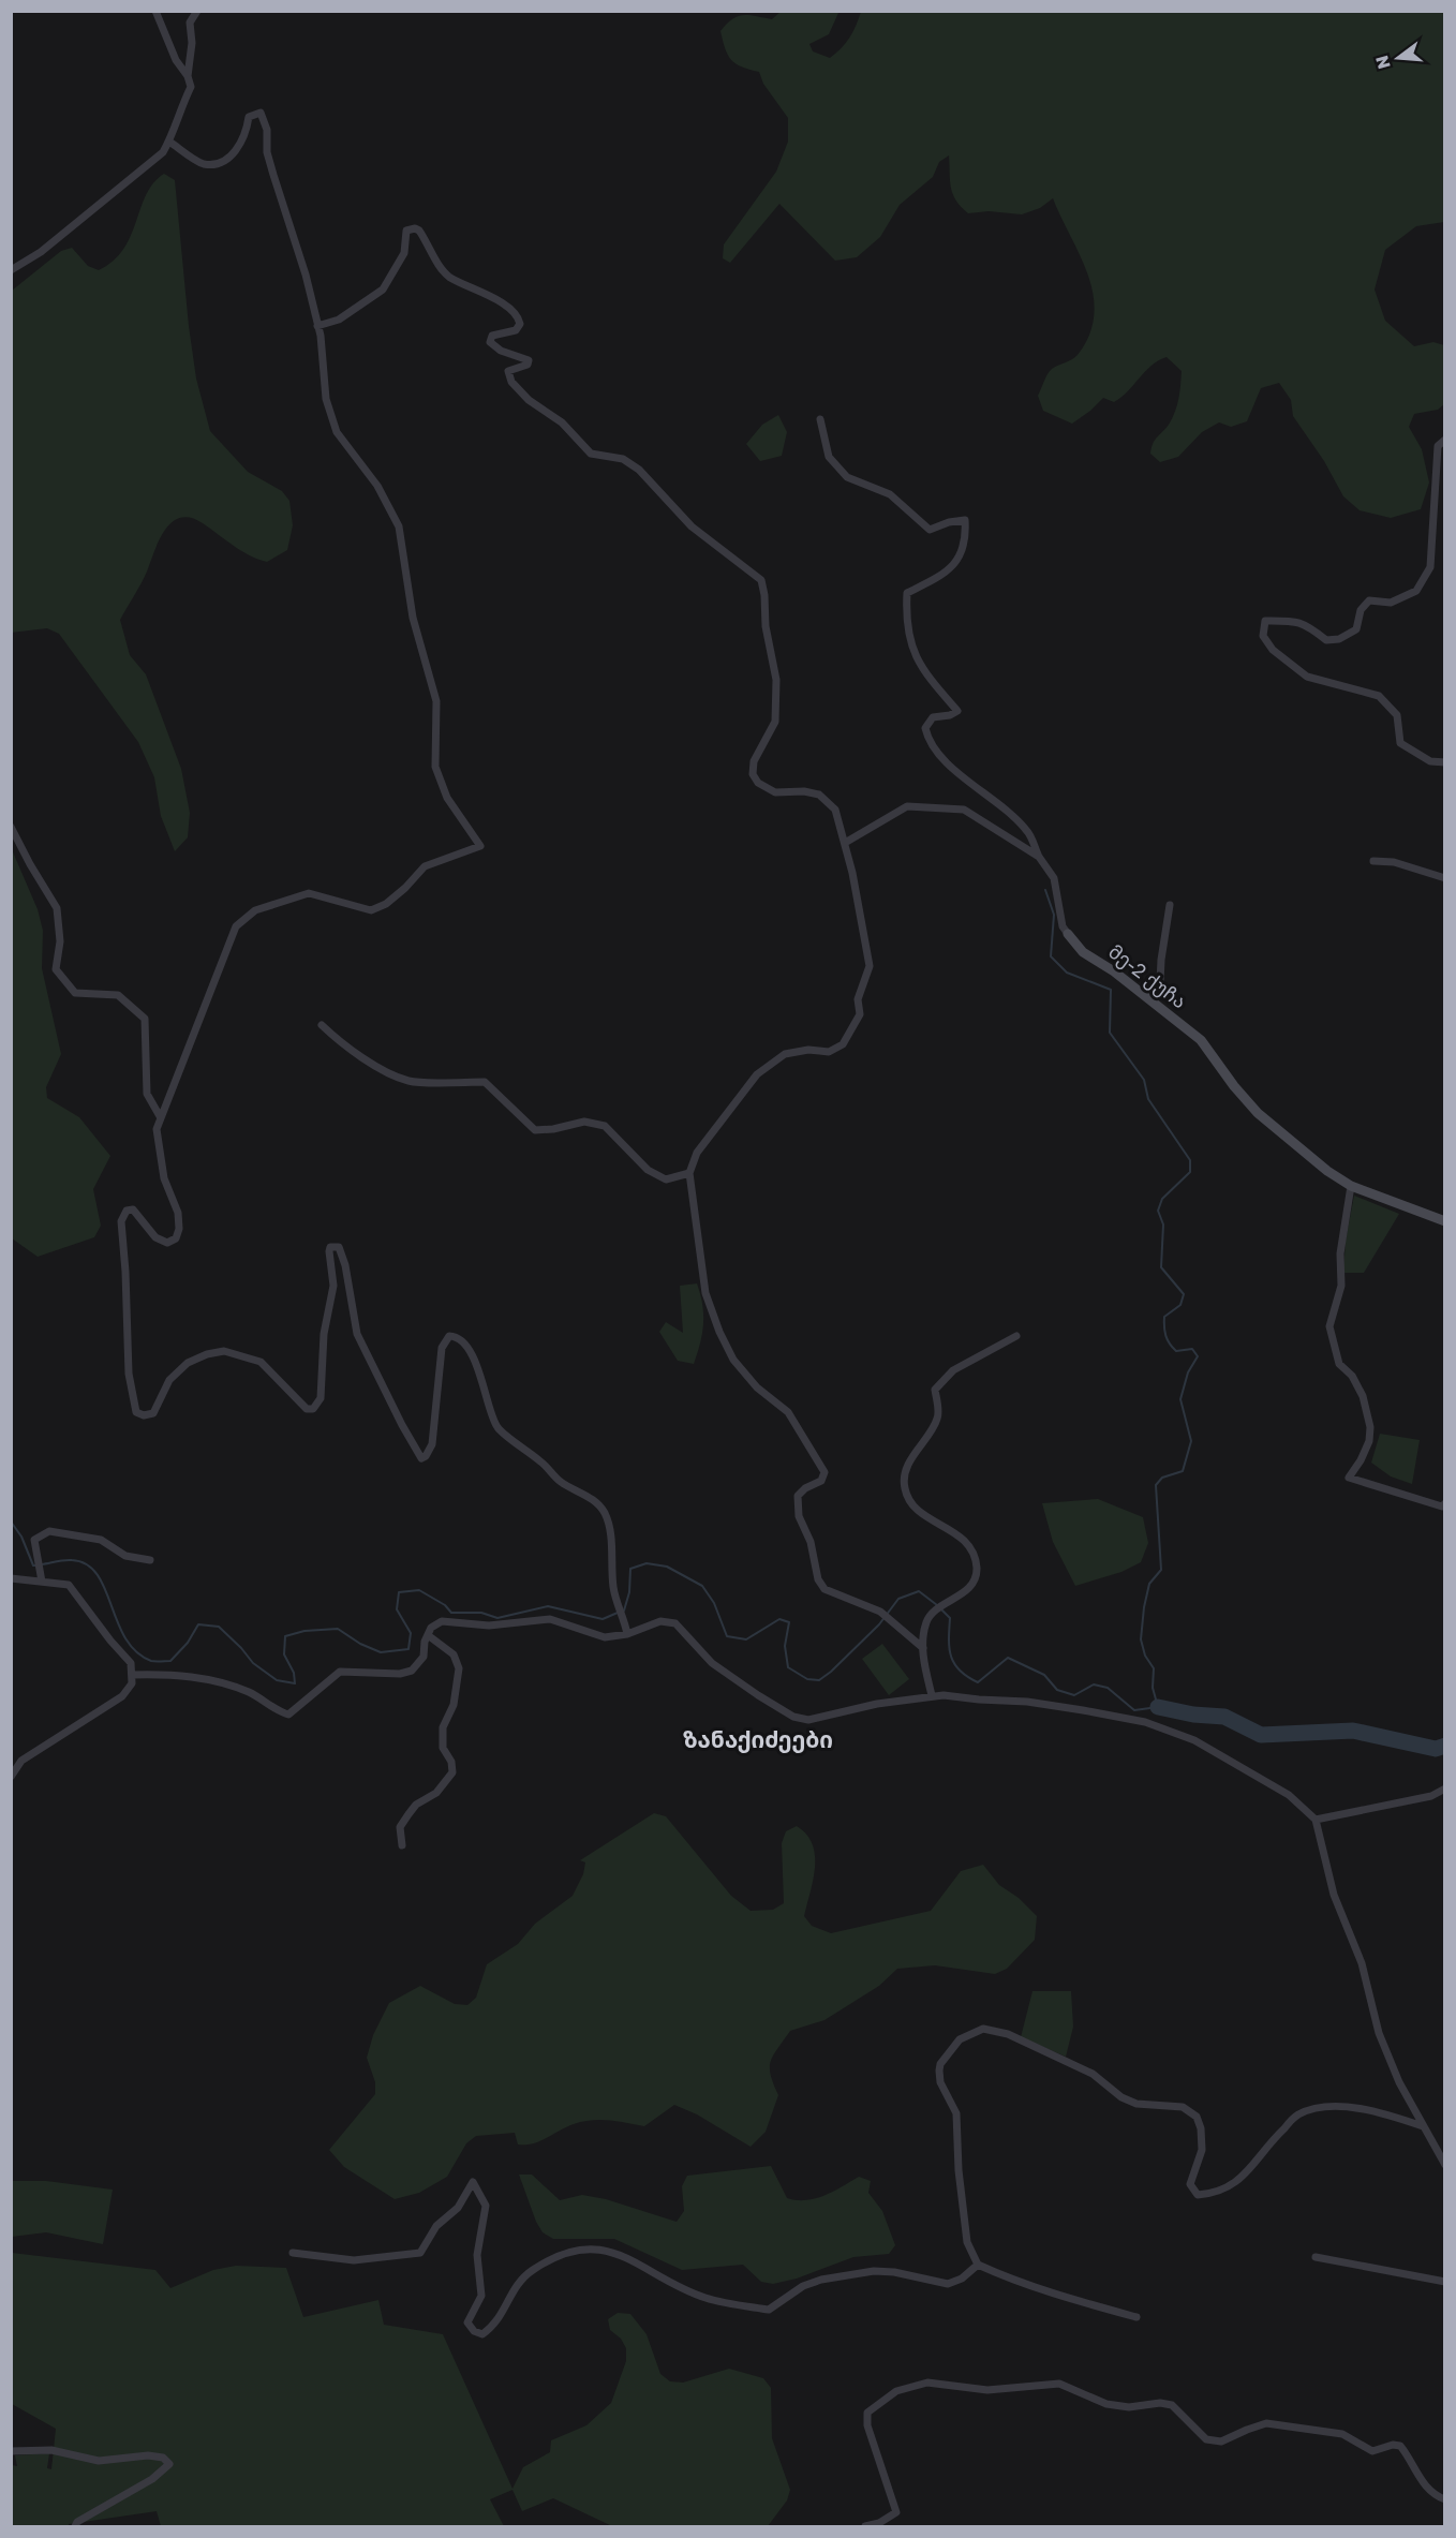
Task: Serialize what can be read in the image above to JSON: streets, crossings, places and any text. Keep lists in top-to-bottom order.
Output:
{
  "streets": {
    "street": ["მე-2 ქუჩა"]
  },
  "districts": ["ზანაქიძეები"],
  "north": "left"
}
